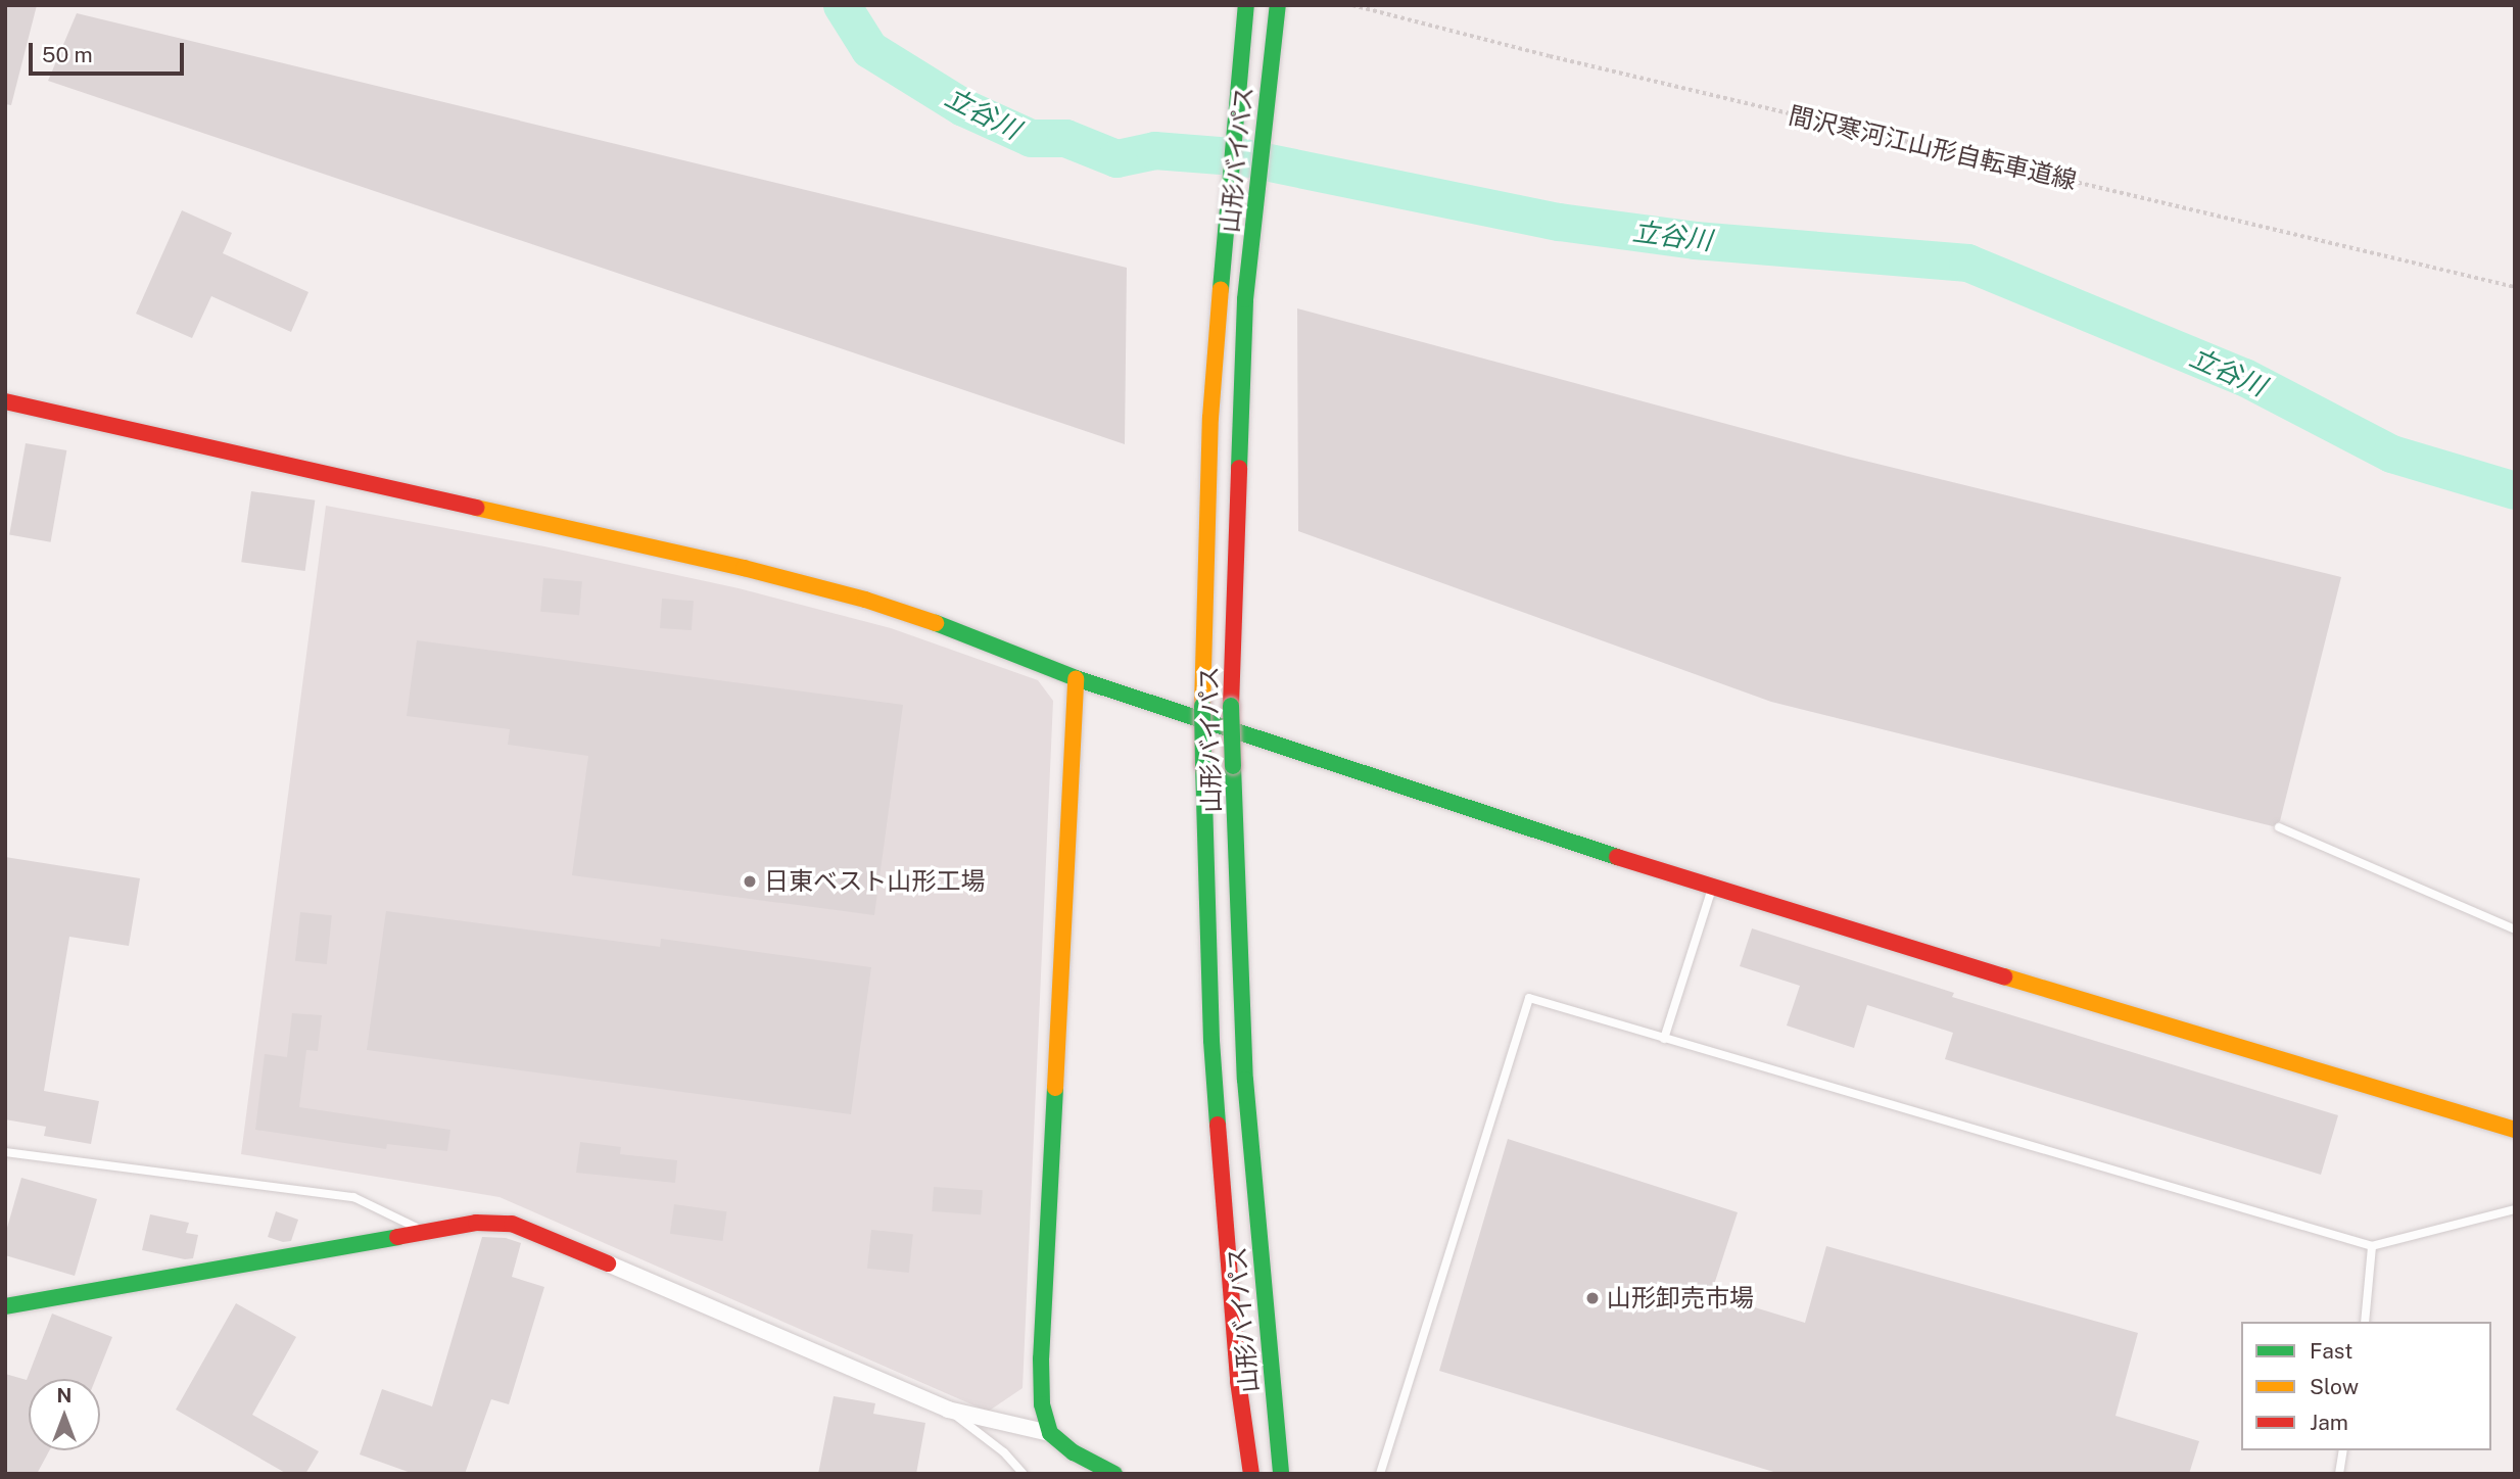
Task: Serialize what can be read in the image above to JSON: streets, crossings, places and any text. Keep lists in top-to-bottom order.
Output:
{
  "streets": {
    "main road": ["山形バイパス"],
    "path": ["間沢寒河江山形自転車道線"]
  },
  "water": ["立谷川"],
  "places": ["日東ベスト山形工場", "山形卸売市場"],
  "legend": ["Fast", "Slow", "Jam"],
  "scale_bar": "50 m",
  "north": "top"
}
